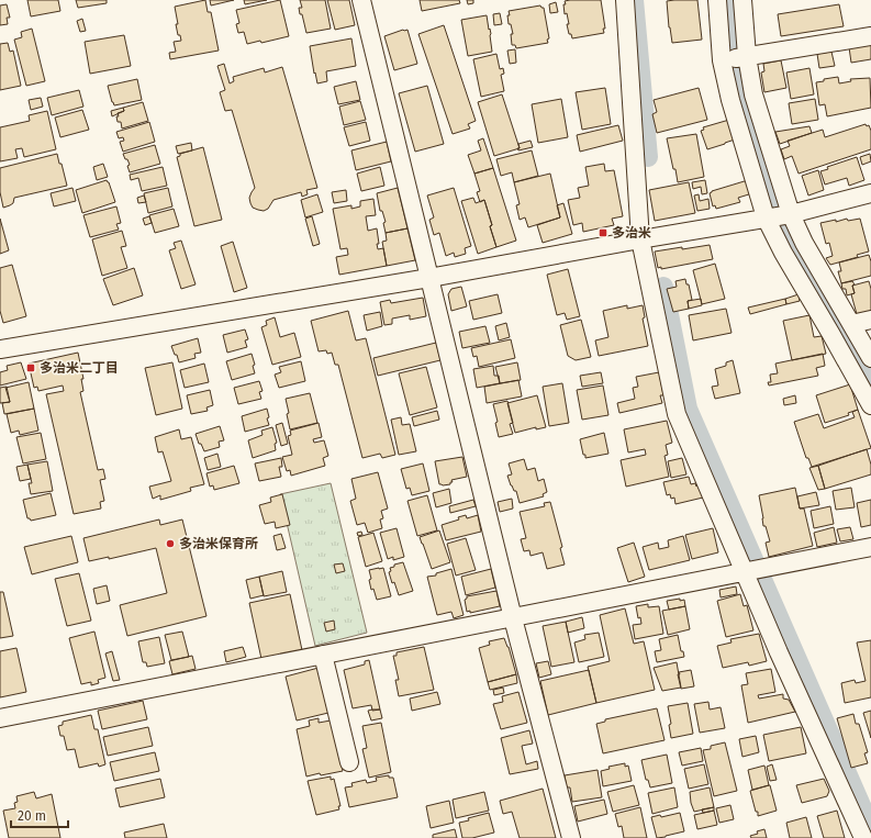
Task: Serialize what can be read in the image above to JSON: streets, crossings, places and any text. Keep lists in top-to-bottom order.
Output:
{
  "places": {
    "transit": ["多治米", "多治米二丁目"],
    "other": ["多治米保育所"]
  },
  "scale_bar": "20 m"
}
